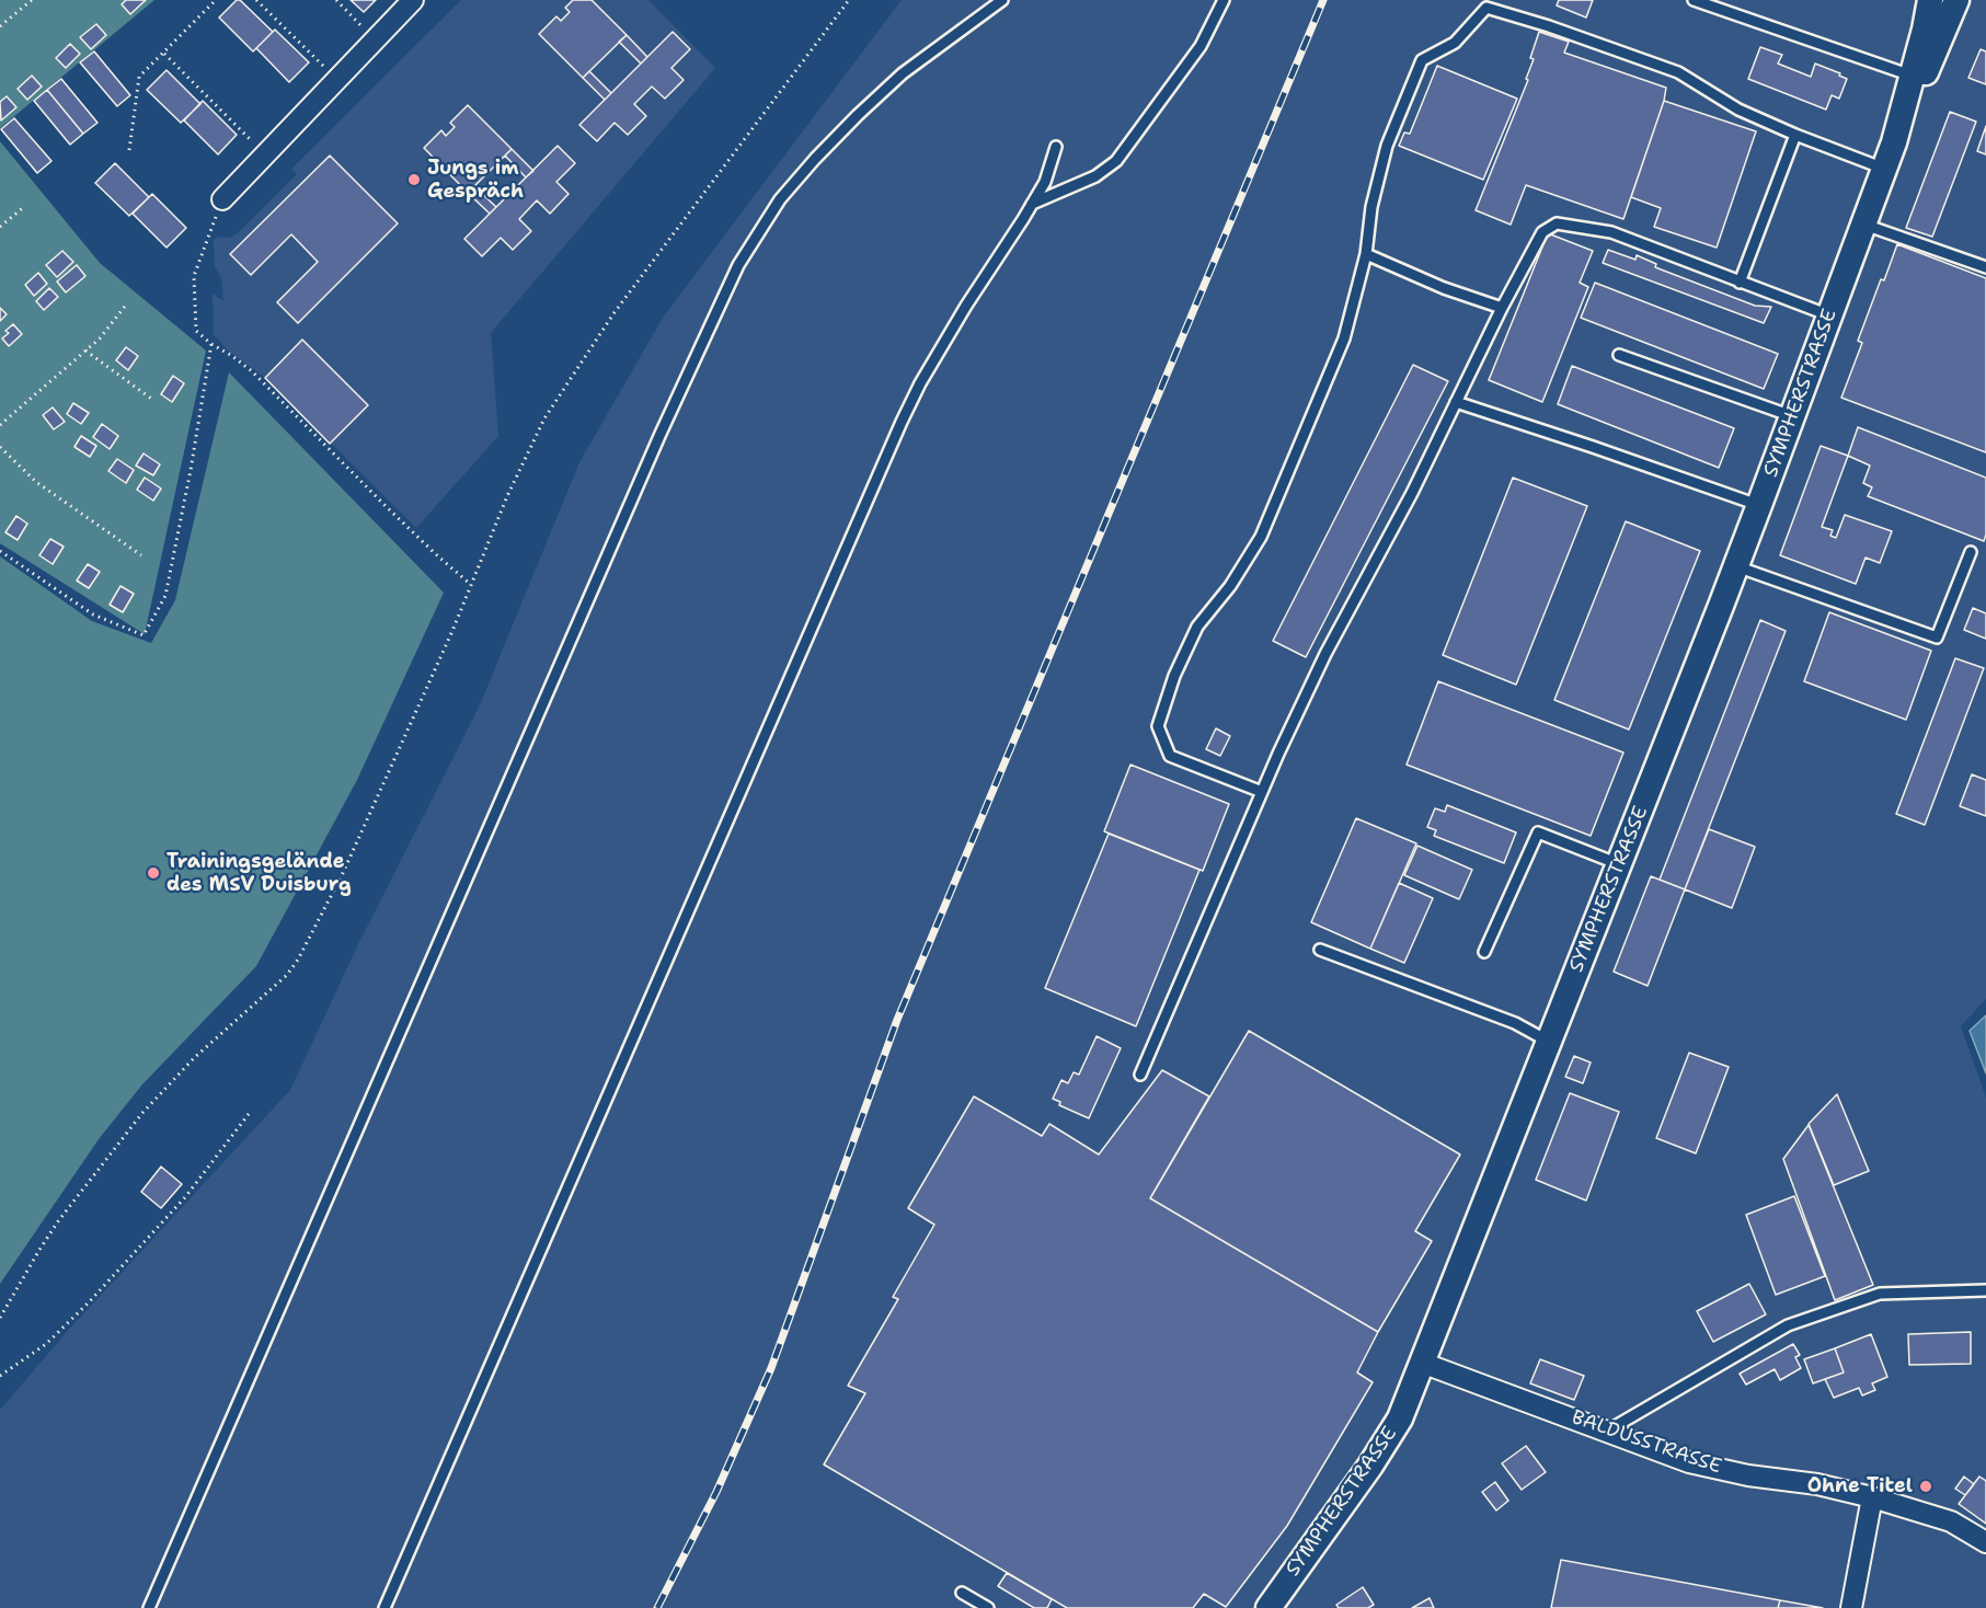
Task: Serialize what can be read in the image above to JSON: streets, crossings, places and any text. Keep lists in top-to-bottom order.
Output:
{
  "streets": {
    "street": ["SYMPHERSTRASSE", "BALDUSSTRASSE"]
  },
  "crossings": [
    ["SYMPHERSTRASSE", "BALDUSSTRASSE"]
  ],
  "places": ["Jungs im Gespräch", "Trainingsgelände des MSV Duisburg", "Ohne Titel"]
}
